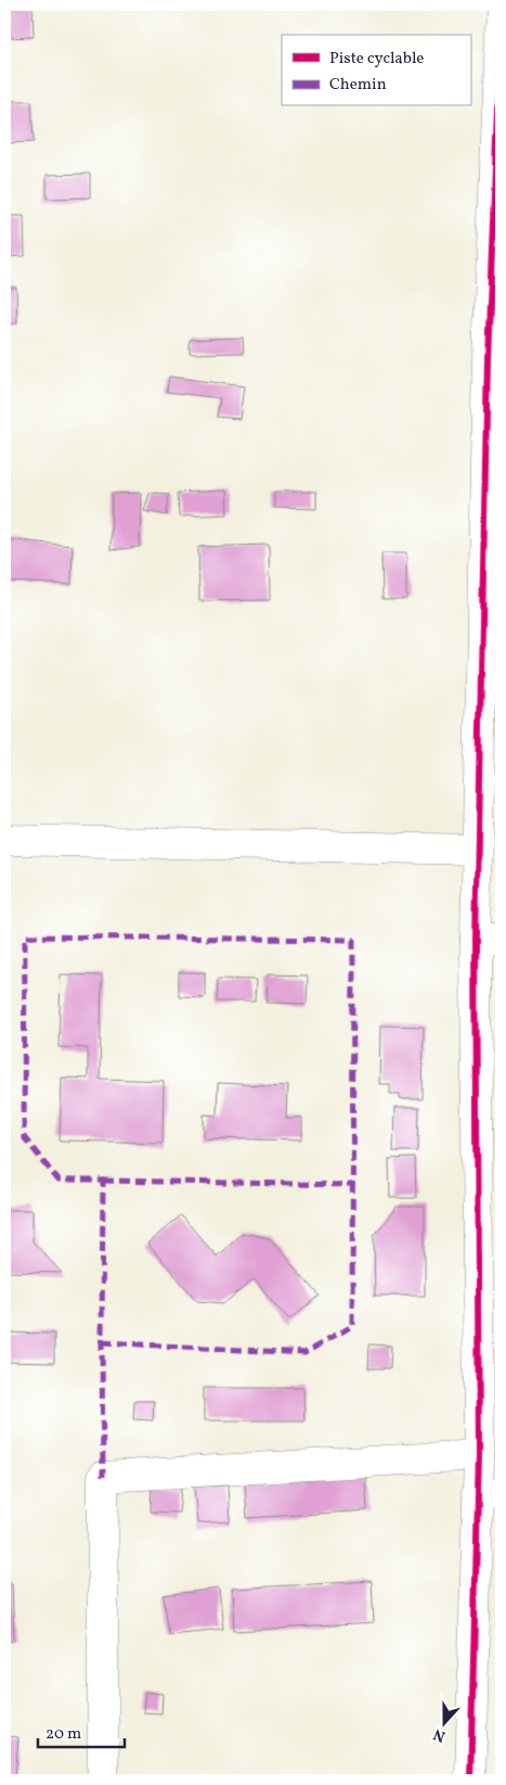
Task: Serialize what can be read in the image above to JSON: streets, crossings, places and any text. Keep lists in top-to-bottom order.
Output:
{
  "legend": ["Piste cyclable", "Chemin"],
  "scale_bar": "20 m",
  "north": "bottom"
}
